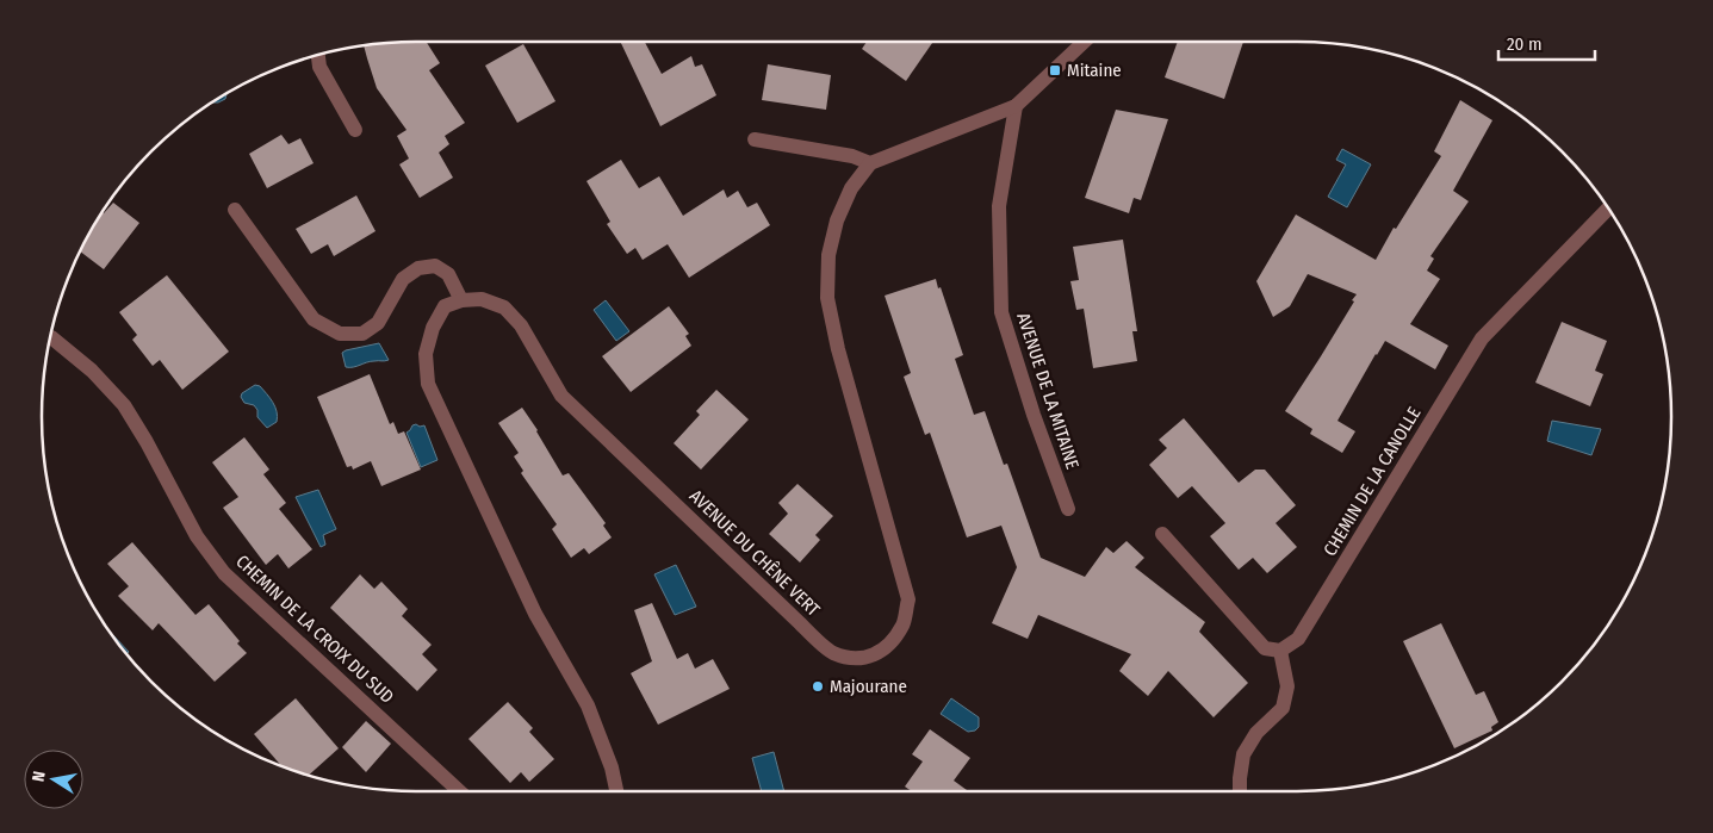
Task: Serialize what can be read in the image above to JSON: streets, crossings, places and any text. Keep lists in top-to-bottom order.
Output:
{
  "streets": {
    "street": [
      "AVENUE DE LA MITAINE",
      "CHEMIN DE LA CANOLLE",
      "AVENUE DU CHÊNE VERT",
      "CHEMIN DE LA CROIX DU SUD"
    ]
  },
  "places": {
    "transit": ["Mitaine"],
    "other": ["Majourane"]
  },
  "scale_bar": "20 m",
  "north": "left"
}
